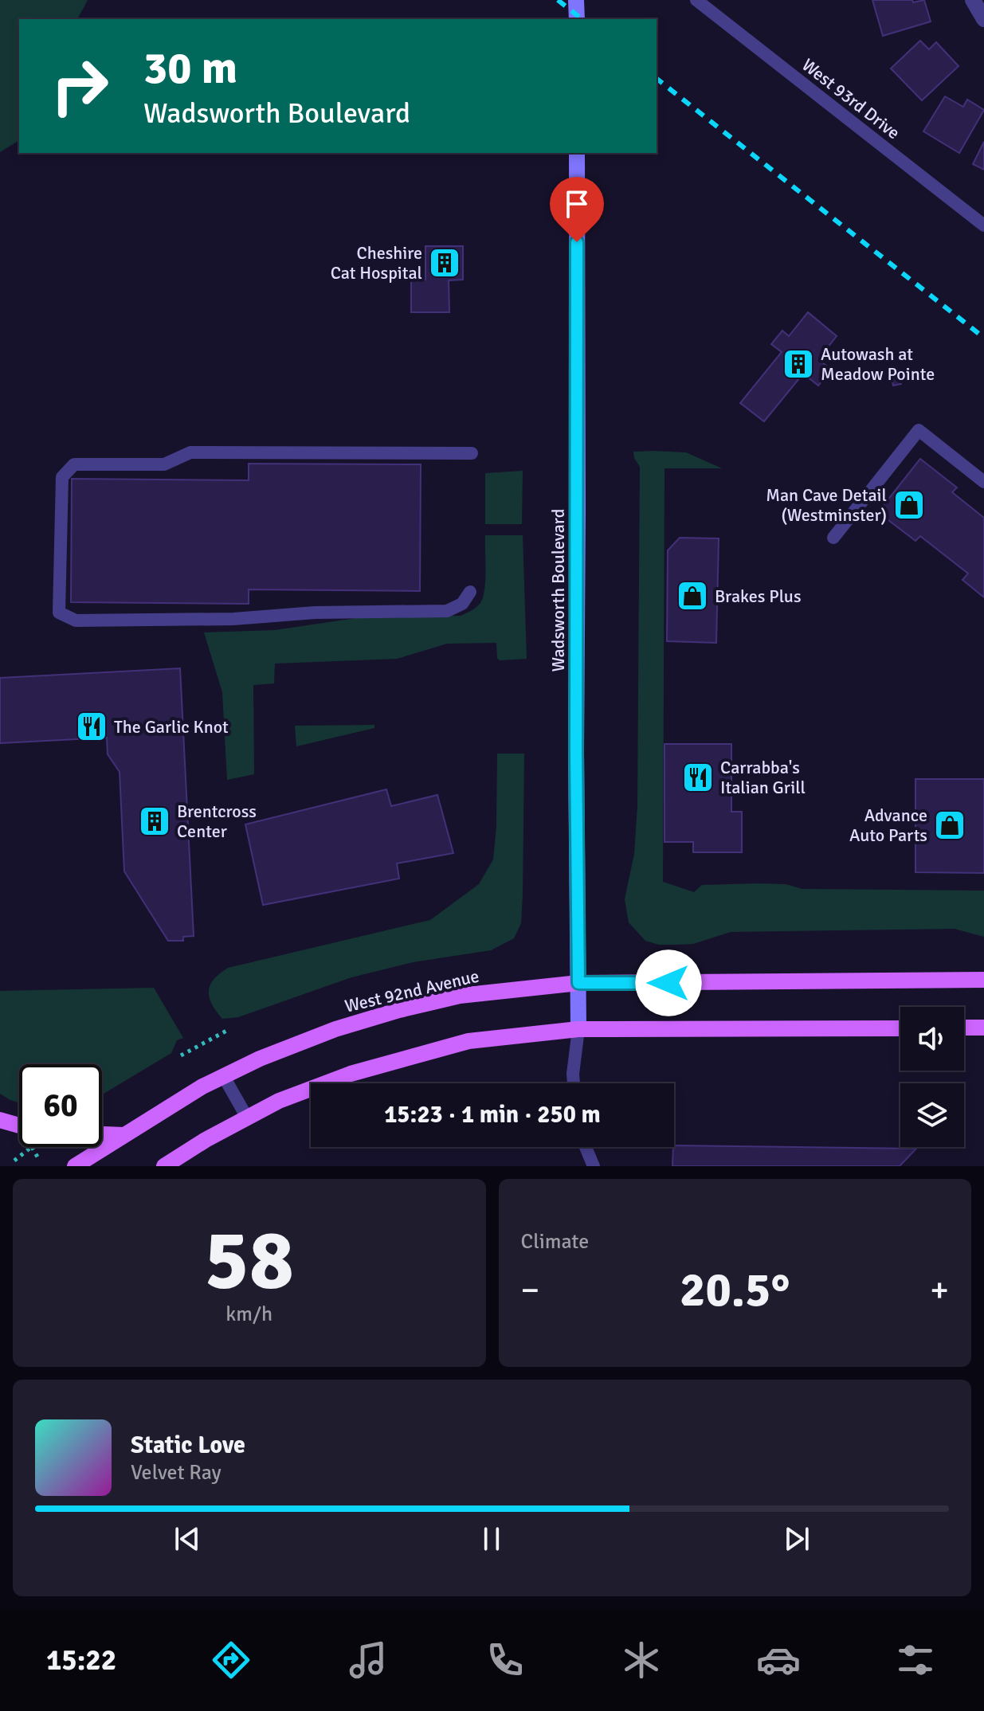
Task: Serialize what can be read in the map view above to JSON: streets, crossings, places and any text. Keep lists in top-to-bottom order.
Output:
{
  "streets": {
    "main road": ["West 92nd Avenue"],
    "street": ["Wadsworth Boulevard"],
    "lane": ["West 93rd Drive"]
  },
  "crossings": [
    ["Wadsworth Boulevard", "West 92nd Avenue"]
  ],
  "places": {
    "building": ["Cheshire Cat Hospital", "Autowash at Meadow Pointe", "Brentcross Center"],
    "shop": ["Man Cave Detail (Westminster)", "Brakes Plus", "Advance Auto Parts"],
    "restaurant": ["The Garlic Knot", "Carrabba's Italian Grill"]
  },
  "page": {
    "turn": ["30 m", "Wadsworth Boulevard"],
    "limit": "60",
    "trip": "15:23 · 1 min · 250 m",
    "tile": [
      ["58", "km/h"],
      "Climate"
    ],
    "heat": ["−", "20.5°", "+"],
    "song": ["Static Love", "Velvet Ray"],
    "tabs": "15:22"
  }
}
